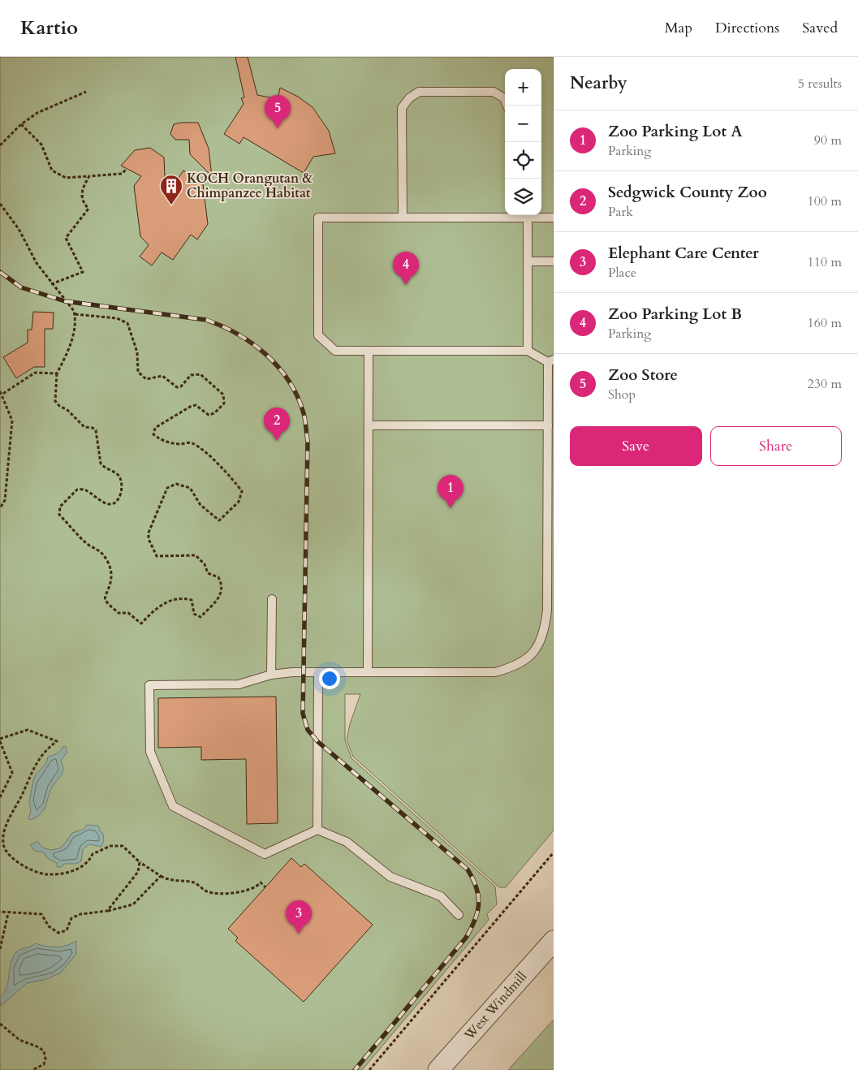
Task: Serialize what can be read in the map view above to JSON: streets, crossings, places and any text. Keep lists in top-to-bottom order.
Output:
{
  "streets": {
    "street": ["West Windmill"]
  },
  "places": {
    "building": ["KOCH Orangutan & Chimpanzee Habitat"]
  },
  "page": {
    "header": "Kartio",
    "nav": ["Map", "Directions", "Saved"],
    "heading": ["Nearby", "5 results"],
    "map_buttons": ["+", "−"],
    "pins": [
      "5",
      "4",
      "2",
      "1",
      "3"
    ],
    "list": [
      {
        "mark": "1",
        "name": "Zoo Parking Lot A",
        "note": "Parking",
        "value": "90 m"
      },
      {
        "mark": "2",
        "name": "Sedgwick County Zoo",
        "note": "Park",
        "value": "100 m"
      },
      {
        "mark": "3",
        "name": "Elephant Care Center",
        "note": "Place",
        "value": "110 m"
      },
      {
        "mark": "4",
        "name": "Zoo Parking Lot B",
        "note": "Parking",
        "value": "160 m"
      },
      {
        "mark": "5",
        "name": "Zoo Store",
        "note": "Shop",
        "value": "230 m"
      }
    ],
    "buttons": ["Save", "Share"]
  }
}
